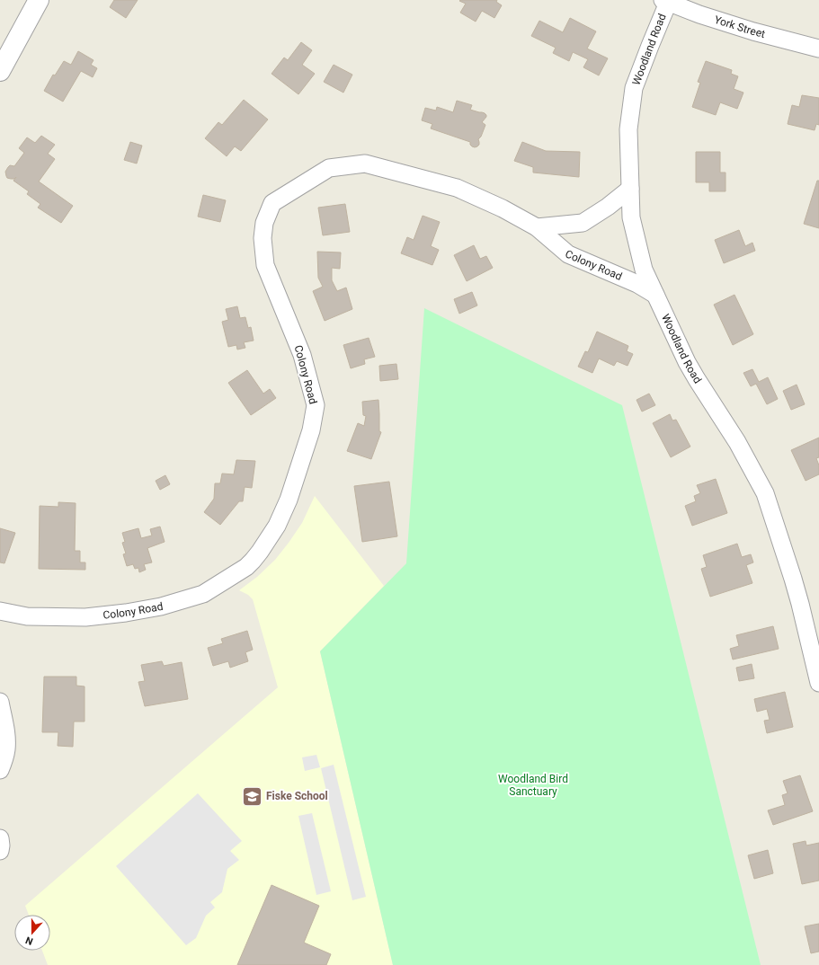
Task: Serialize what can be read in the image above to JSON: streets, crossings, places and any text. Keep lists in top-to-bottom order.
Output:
{
  "streets": {
    "street": ["York Street", "Woodland Road", "Colony Road"]
  },
  "crossings": [
    ["York Street", "Woodland Road"],
    ["Woodland Road", "Colony Road"]
  ],
  "parks": ["Woodland Bird Sanctuary"],
  "places": {
    "school or university": ["Fiske School"]
  },
  "north": "bottom"
}
